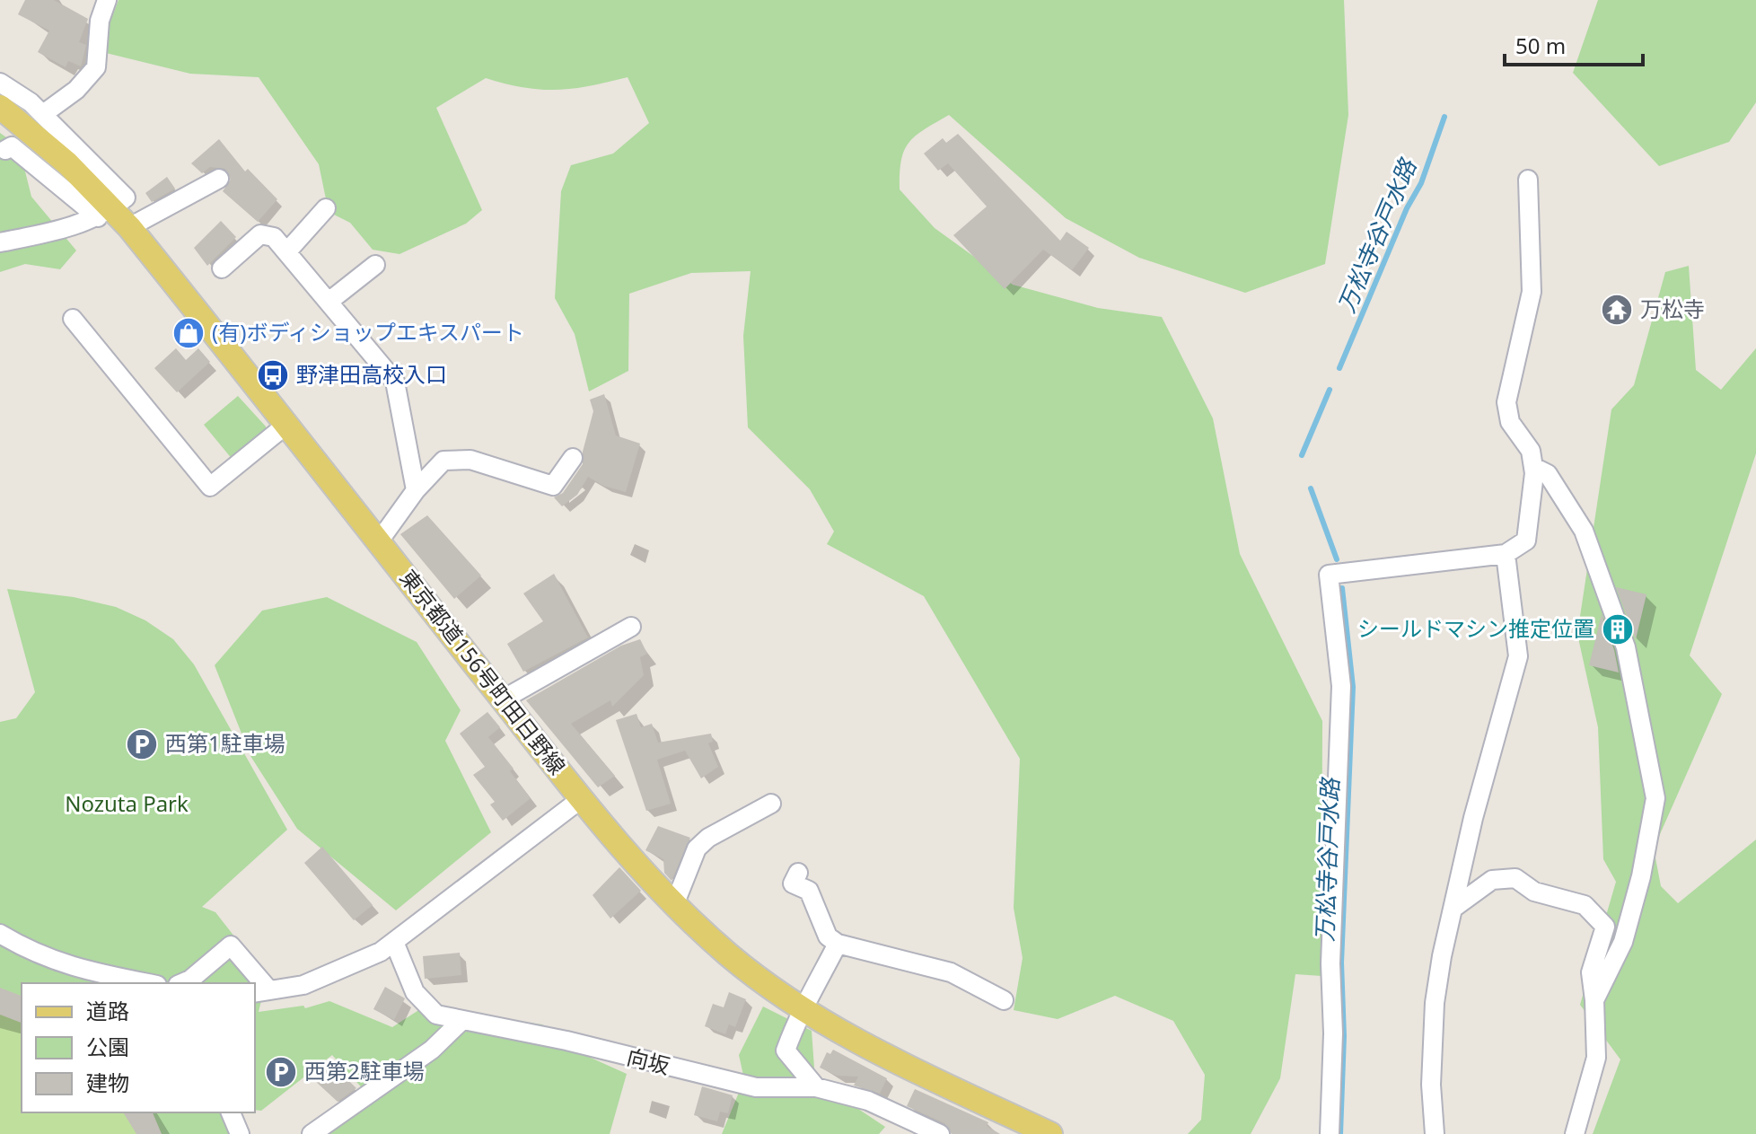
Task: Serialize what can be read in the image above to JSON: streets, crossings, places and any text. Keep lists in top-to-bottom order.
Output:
{
  "streets": {
    "main road": ["東京都道156号町田日野線"],
    "street": ["向坂"]
  },
  "water": ["万松寺谷戸水路"],
  "parks": ["Nozuta Park"],
  "places": {
    "temple": ["万松寺"],
    "shop": ["(有)ボディショップエキスパート"],
    "bus stop": ["野津田高校入口"],
    "building": ["シールドマシン推定位置"],
    "parking": ["西第1駐車場", "西第2駐車場"]
  },
  "legend": ["道路", "公園", "建物"],
  "scale_bar": "50 m"
}
